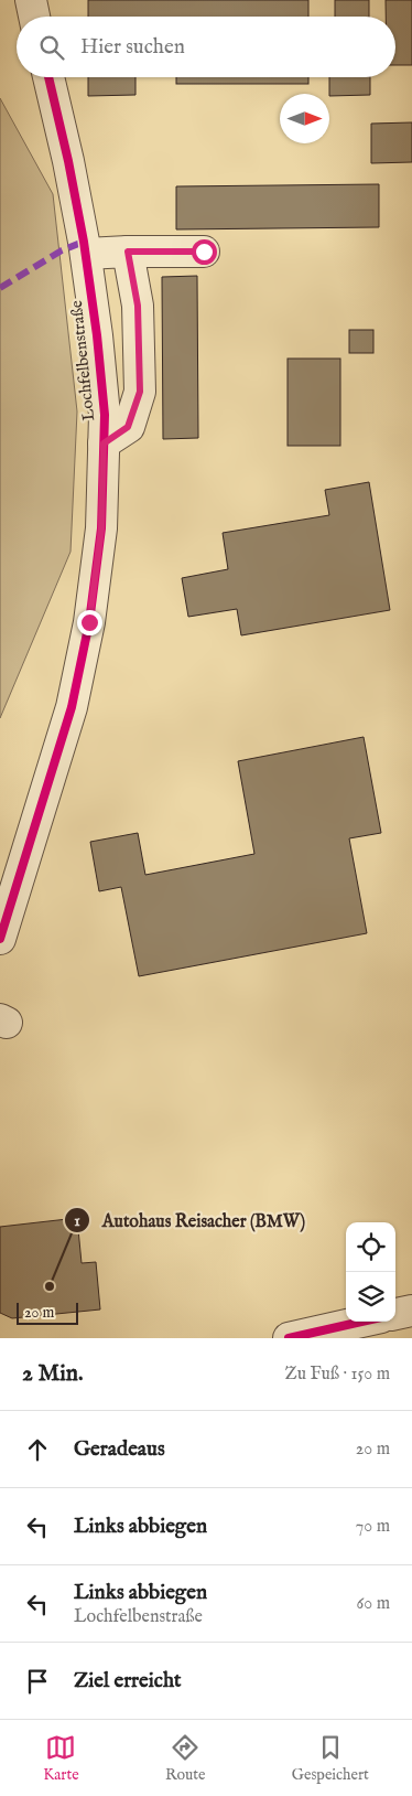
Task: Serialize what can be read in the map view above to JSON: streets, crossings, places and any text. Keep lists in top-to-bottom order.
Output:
{
  "streets": {
    "street": ["Lochfelbenstraße"]
  },
  "places": ["Autohaus Reisacher (BMW)"],
  "scale_bar": "20 m",
  "north": "right",
  "page": {
    "search": "Hier suchen",
    "scale": "20 m",
    "heading": ["2 Min.", "Zu Fuß · 150 m"],
    "list": [
      ["Geradeaus", "20 m"],
      ["Links abbiegen", "70 m"],
      ["Links abbiegen", "Lochfelbenstraße", "60 m"],
      "Ziel erreicht"
    ],
    "nav": ["Karte", "Route", "Gespeichert"]
  }
}
